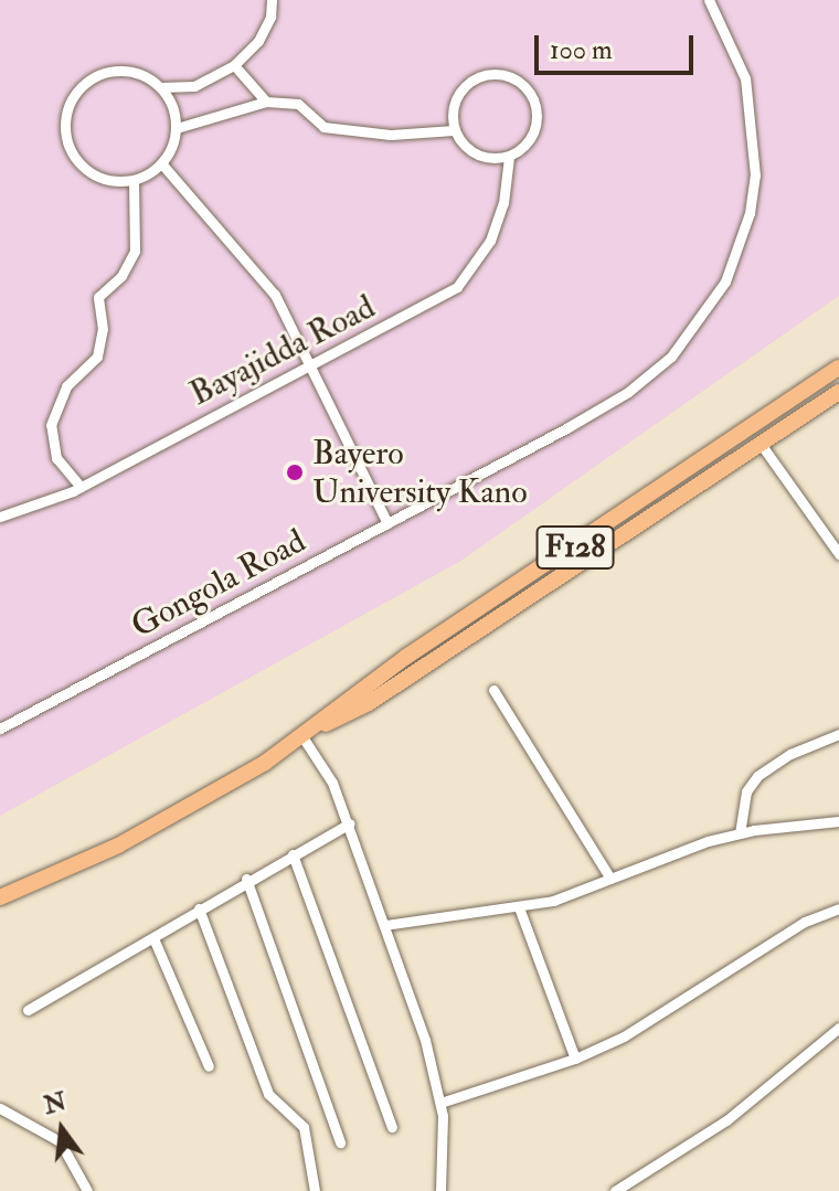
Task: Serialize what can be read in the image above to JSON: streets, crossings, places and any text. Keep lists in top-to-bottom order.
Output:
{
  "streets": {
    "main road": ["F128"],
    "street": ["Bayajidda Road", "Gongola Road"]
  },
  "places": ["Bayero University Kano"],
  "scale_bar": "100 m",
  "north": "top"
}
